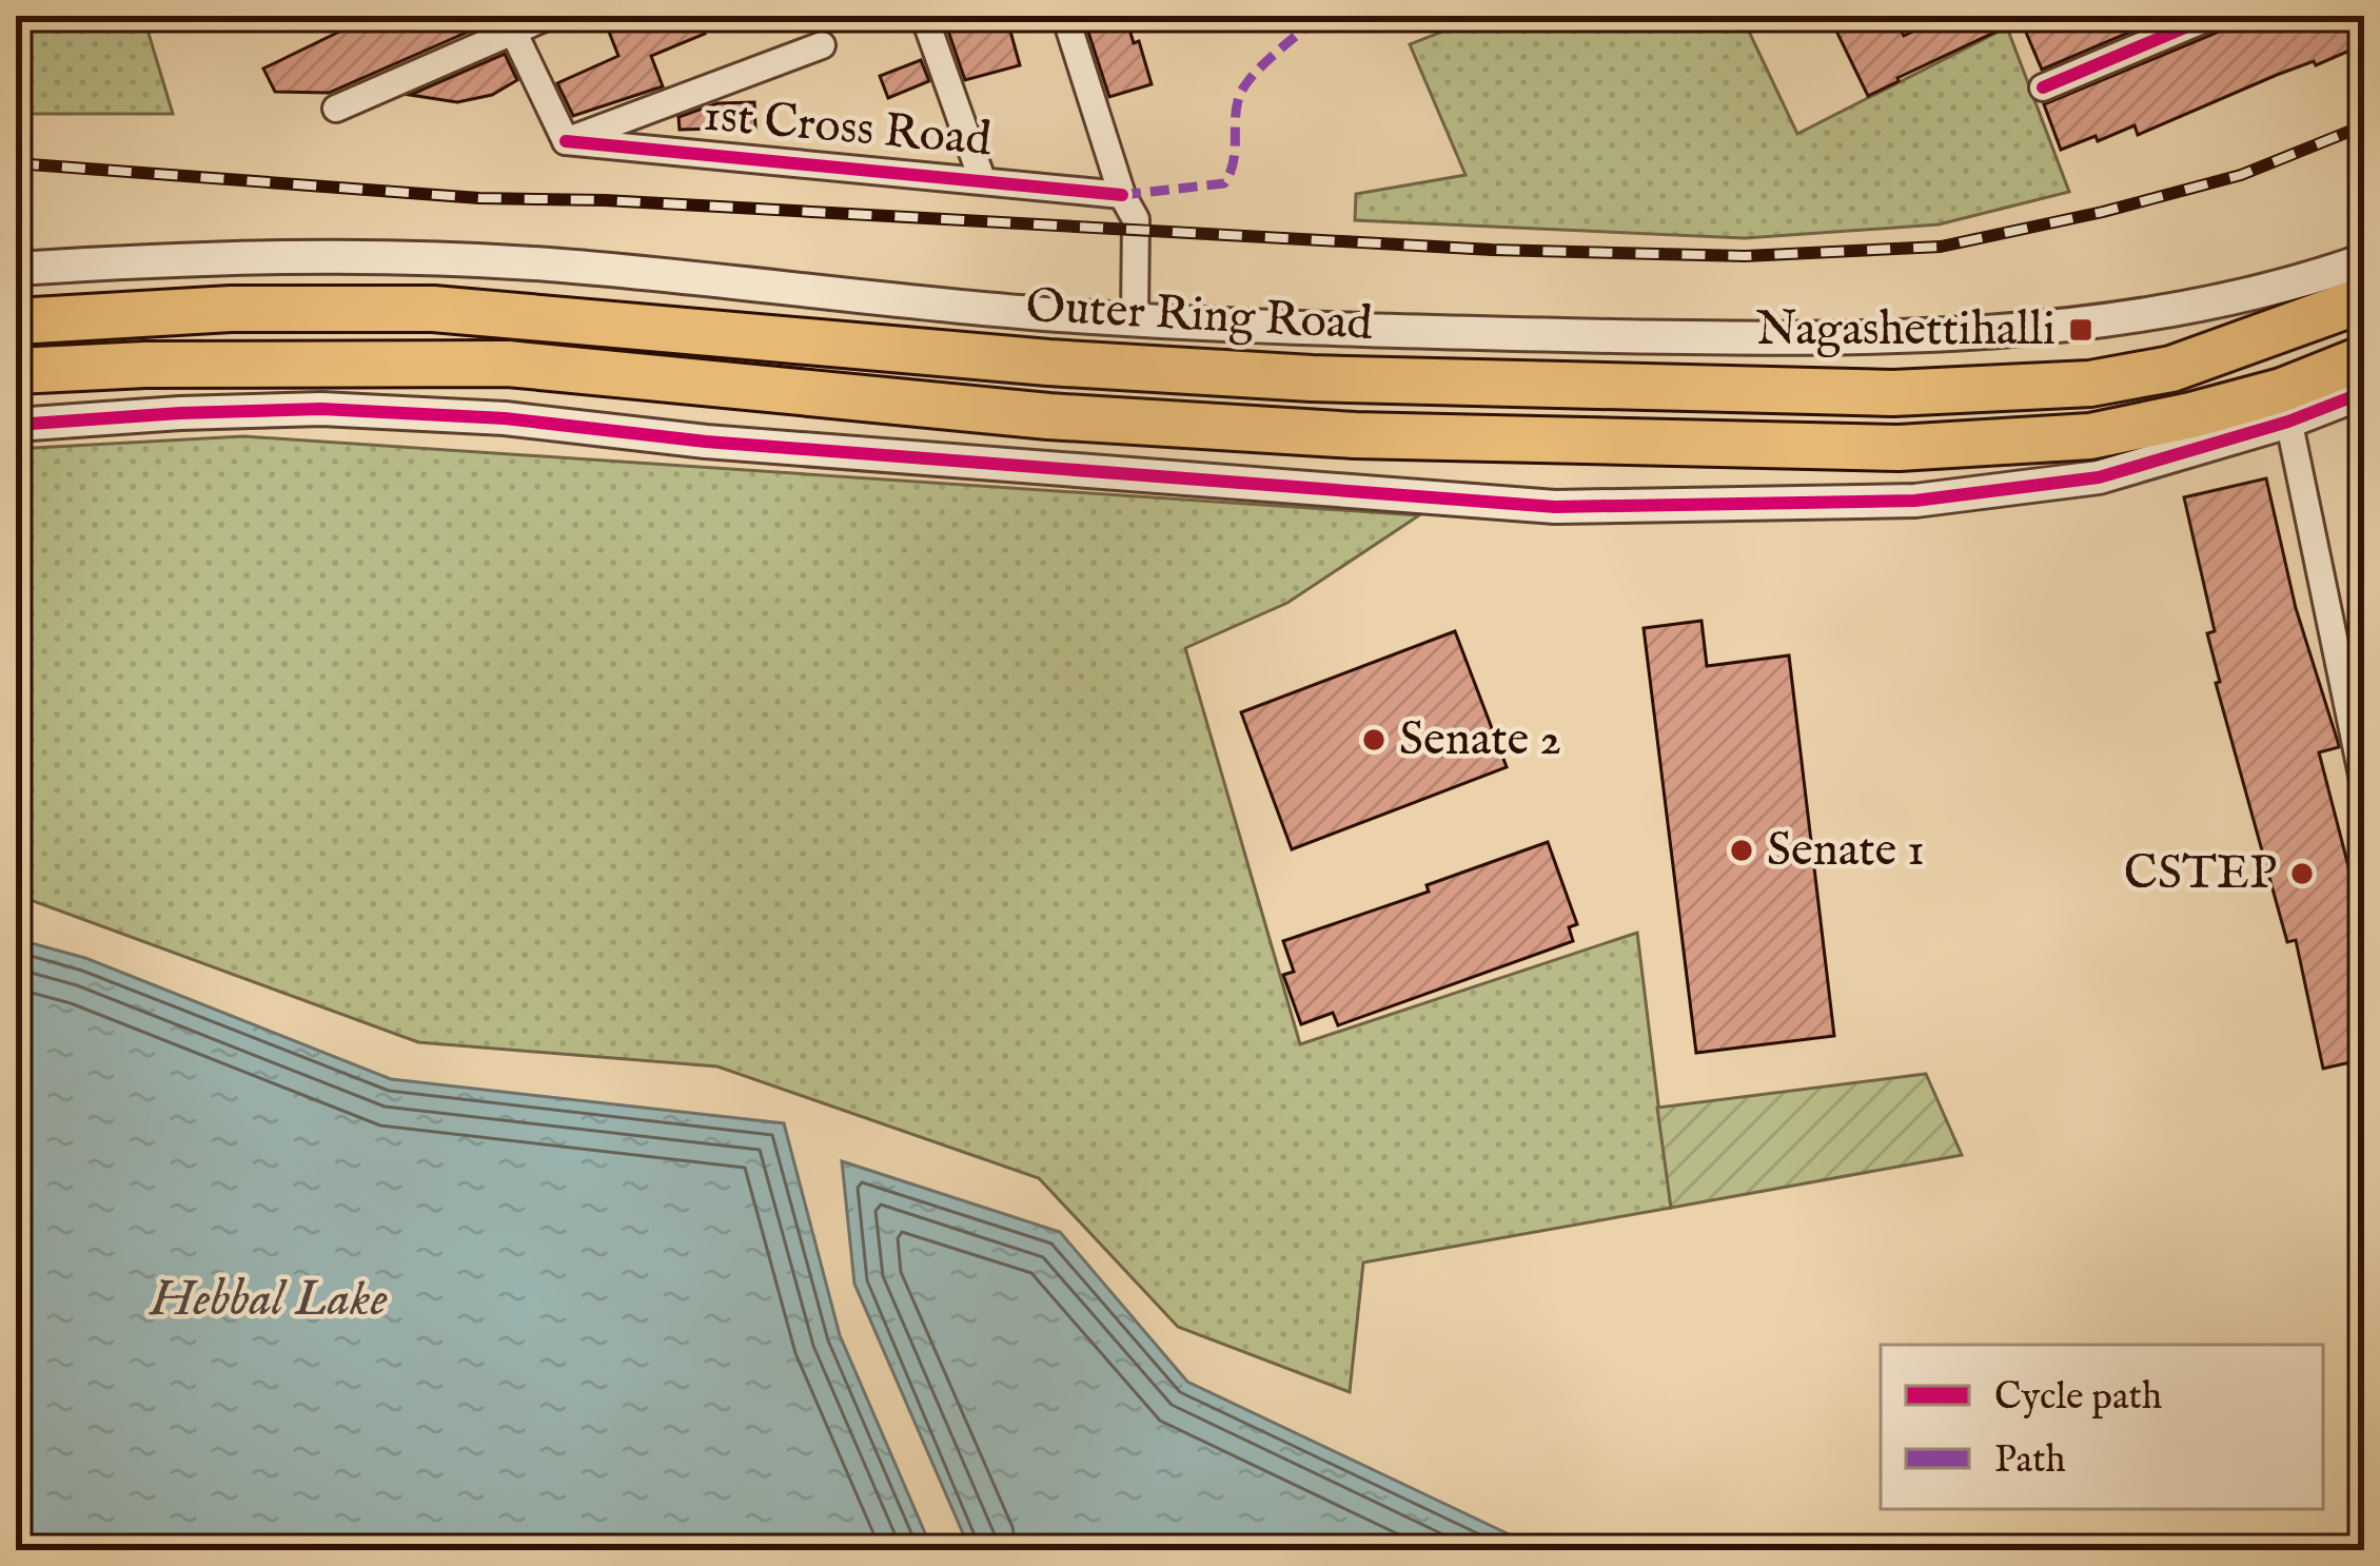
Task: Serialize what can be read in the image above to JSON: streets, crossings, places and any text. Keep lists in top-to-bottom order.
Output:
{
  "streets": {
    "highway": ["Outer Ring Road"],
    "street": ["1st Cross Road"]
  },
  "water": ["Hebbal Lake"],
  "places": {
    "transit": ["Nagashettihalli"],
    "other": ["Senate 2", "Senate 1", "CSTEP"]
  },
  "legend": ["Cycle path", "Path"]
}
